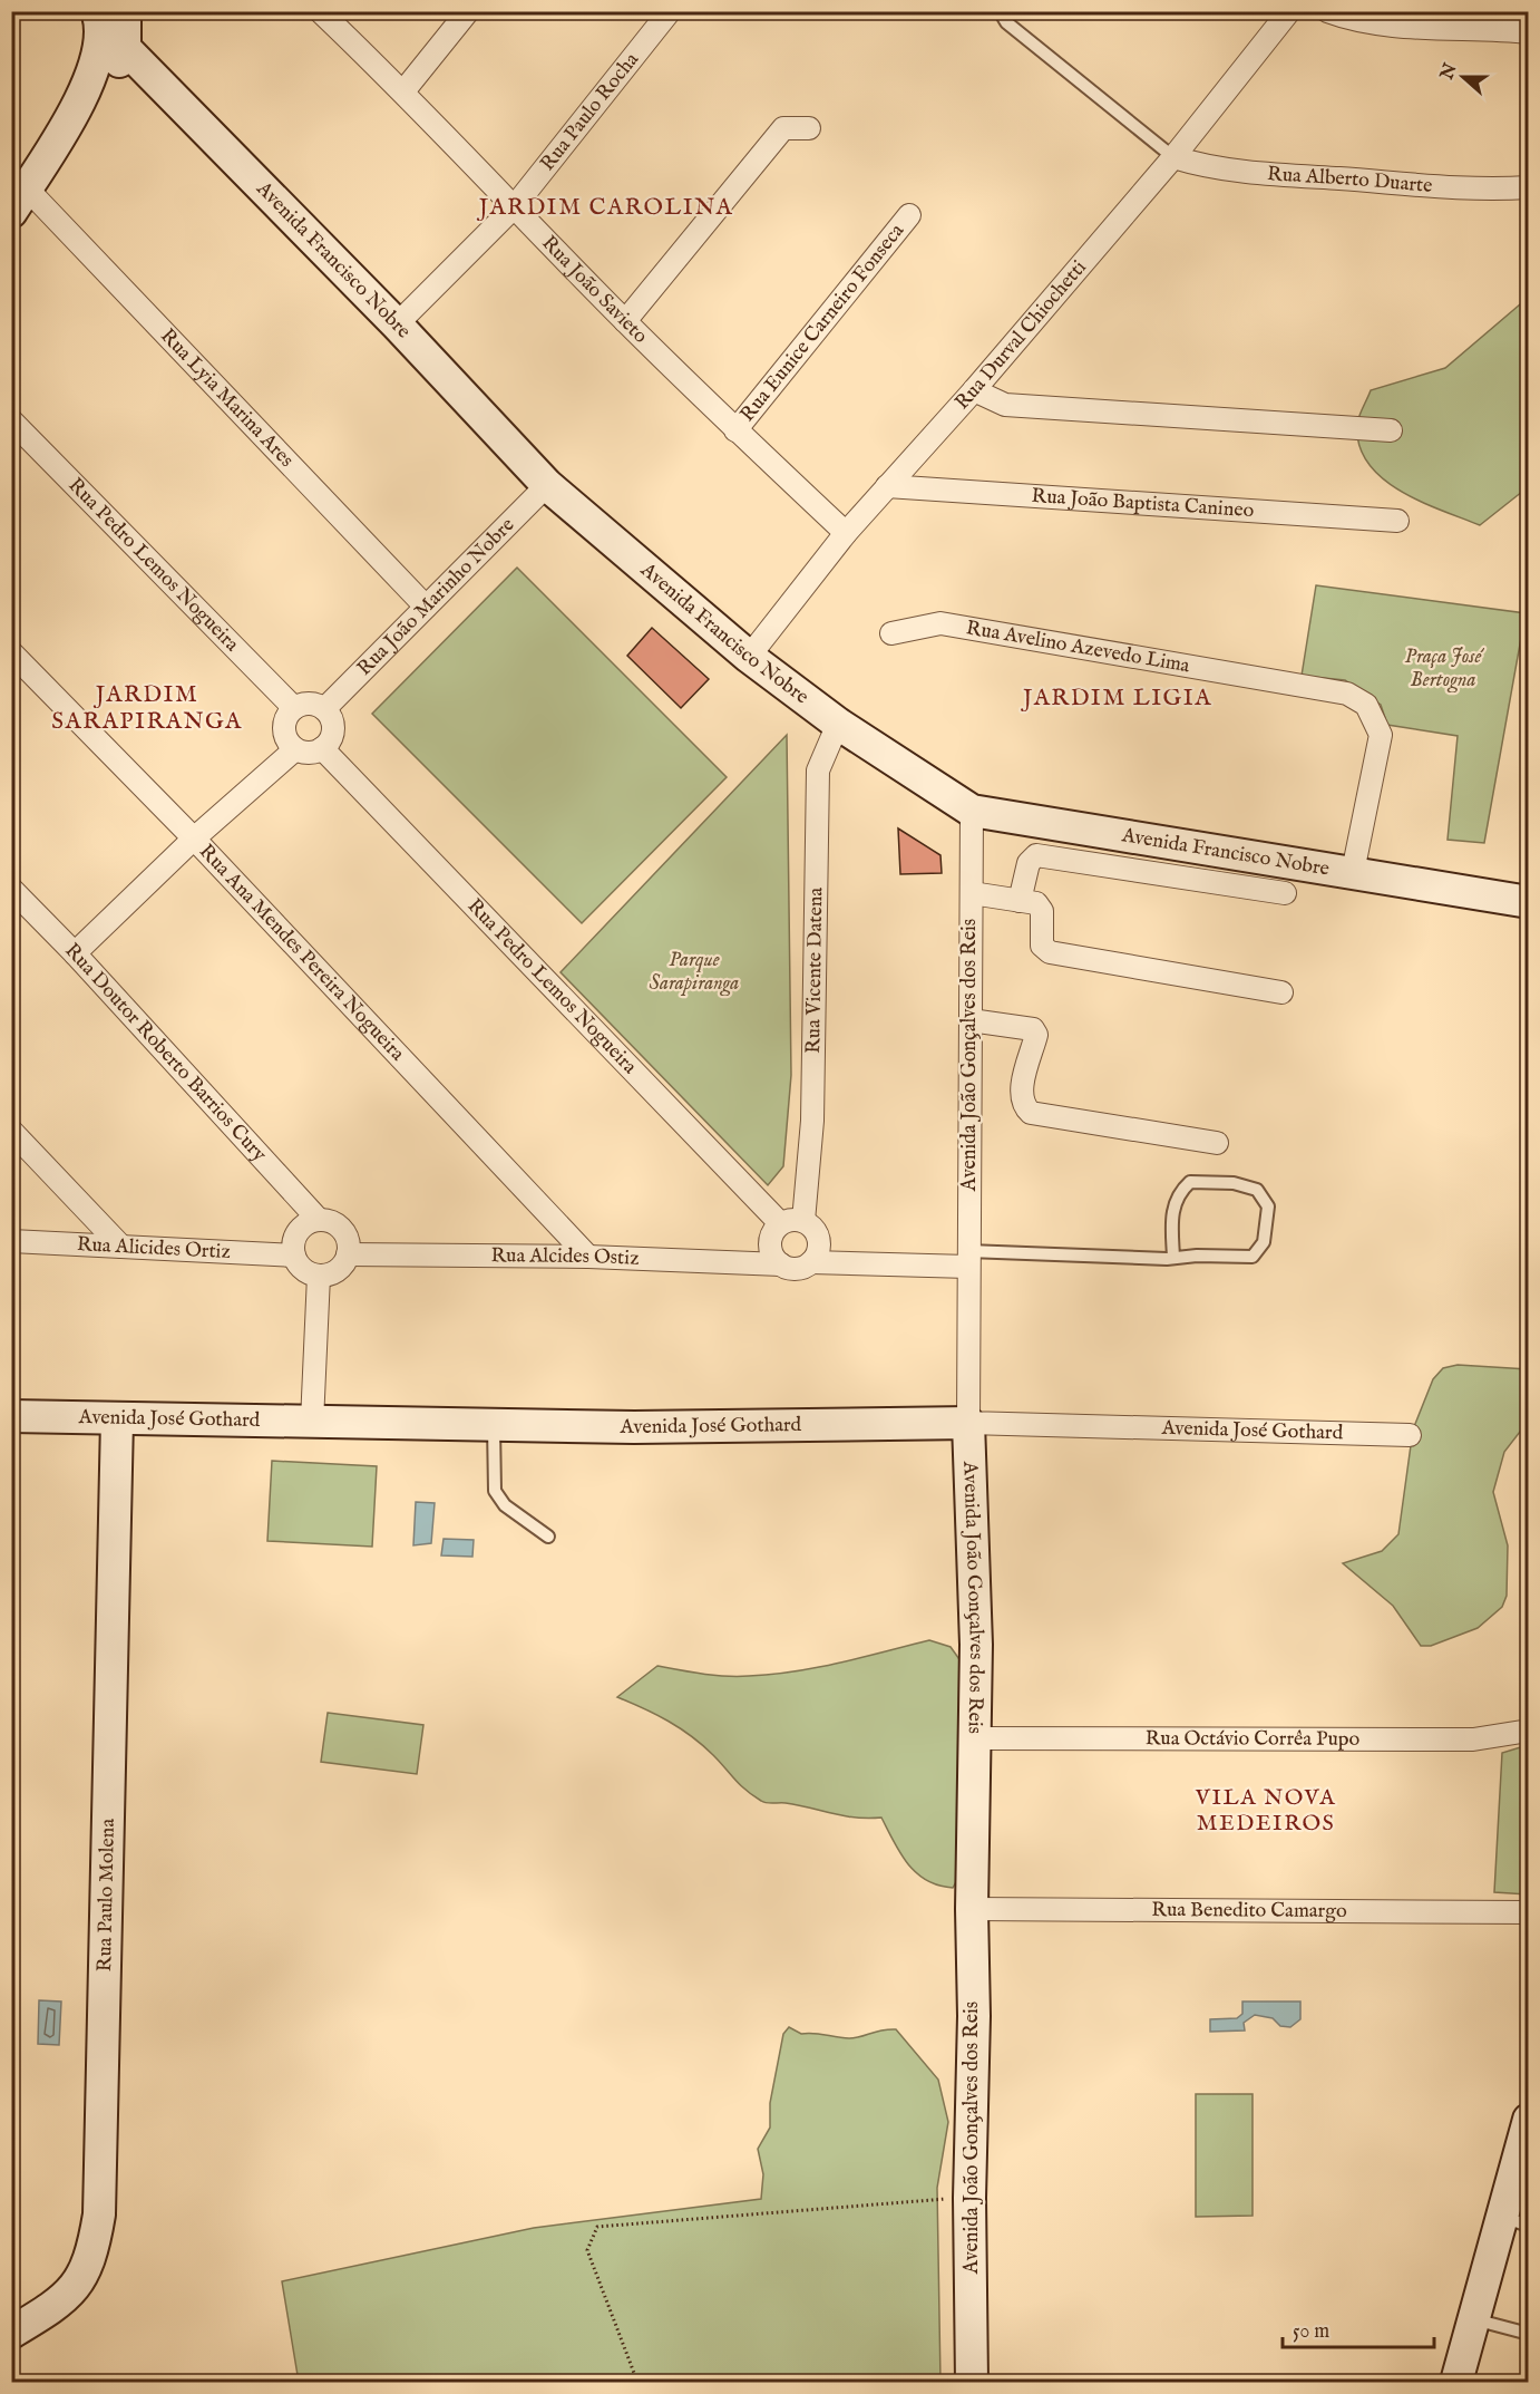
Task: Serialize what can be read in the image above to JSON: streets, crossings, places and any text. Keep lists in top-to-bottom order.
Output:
{
  "streets": {
    "street": [
      "Rua Paulo Rocha",
      "Rua Alberto Duarte",
      "Avenida Francisco Nobre",
      "Rua João Savieto",
      "Rua Eunice Carneiro Fonseca",
      "Rua Durval Chiochetti",
      "Rua Lyia Marina Ares",
      "Rua João Baptista Canineo",
      "Rua Pedro Lemos Nogueira",
      "Rua João Marinho Nobre",
      "Rua Avelino Azevedo Lima",
      "Rua Ana Mendes Pereira Nogueira",
      "Rua Vicente Datena",
      "Rua Doutor Roberto Barrios Cury",
      "Avenida João Gonçalves dos Reis",
      "Rua Alicides Ortiz",
      "Rua Alcides Ostiz",
      "Avenida José Gothard",
      "Rua Octávio Corrêa Pupo",
      "Rua Paulo Molena",
      "Rua Benedito Camargo"
    ]
  },
  "crossings": [
    ["Rua Paulo Rocha", "Avenida Francisco Nobre"],
    ["Rua Paulo Rocha", "Rua João Savieto"],
    ["Rua Alberto Duarte", "Rua Durval Chiochetti"],
    ["Avenida Francisco Nobre", "Rua Durval Chiochetti"],
    ["Avenida Francisco Nobre", "Rua João Marinho Nobre"],
    ["Avenida Francisco Nobre", "Rua Avelino Azevedo Lima"],
    ["Avenida Francisco Nobre", "Rua Vicente Datena"],
    ["Avenida Francisco Nobre", "Avenida João Gonçalves dos Reis"],
    ["Rua João Savieto", "Rua Eunice Carneiro Fonseca"],
    ["Rua João Savieto", "Rua Durval Chiochetti"],
    ["Rua Durval Chiochetti", "Rua João Baptista Canineo"],
    ["Rua Lyia Marina Ares", "Rua João Marinho Nobre"],
    ["Rua Pedro Lemos Nogueira", "Rua João Marinho Nobre"],
    ["Rua Pedro Lemos Nogueira", "Rua Vicente Datena"],
    ["Rua Pedro Lemos Nogueira", "Rua Alcides Ostiz"],
    ["Rua Ana Mendes Pereira Nogueira", "Rua Alcides Ostiz"],
    ["Rua Vicente Datena", "Rua Alcides Ostiz"],
    ["Rua Doutor Roberto Barrios Cury", "Rua Alicides Ortiz"],
    ["Rua Doutor Roberto Barrios Cury", "Rua Alcides Ostiz"],
    ["Avenida João Gonçalves dos Reis", "Avenida José Gothard"],
    ["Avenida João Gonçalves dos Reis", "Rua Octávio Corrêa Pupo"],
    ["Avenida João Gonçalves dos Reis", "Rua Benedito Camargo"],
    ["Rua Alicides Ortiz", "Rua Alcides Ostiz"],
    ["Avenida José Gothard", "Rua Paulo Molena"]
  ],
  "districts": [
    "JARDIM CAROLINA",
    "JARDIM SARAPIRANGA",
    "JARDIM LIGIA",
    "VILA NOVA MEDEIROS"
  ],
  "parks": ["Praça José Bertogna", "Parque Sarapiranga"],
  "scale_bar": "50 m",
  "north": "left"
}
